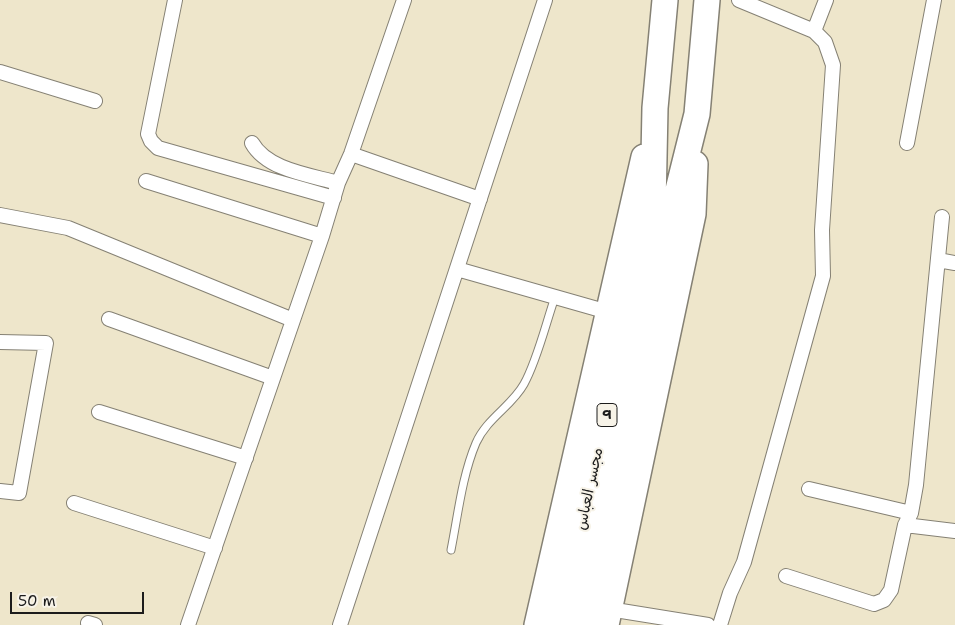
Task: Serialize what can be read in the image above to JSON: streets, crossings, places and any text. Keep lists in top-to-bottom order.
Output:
{
  "streets": {
    "highway": ["9", "مجسر العباس"]
  },
  "crossings": [
    ["9", "مجسر العباس"]
  ],
  "scale_bar": "50 m"
}
